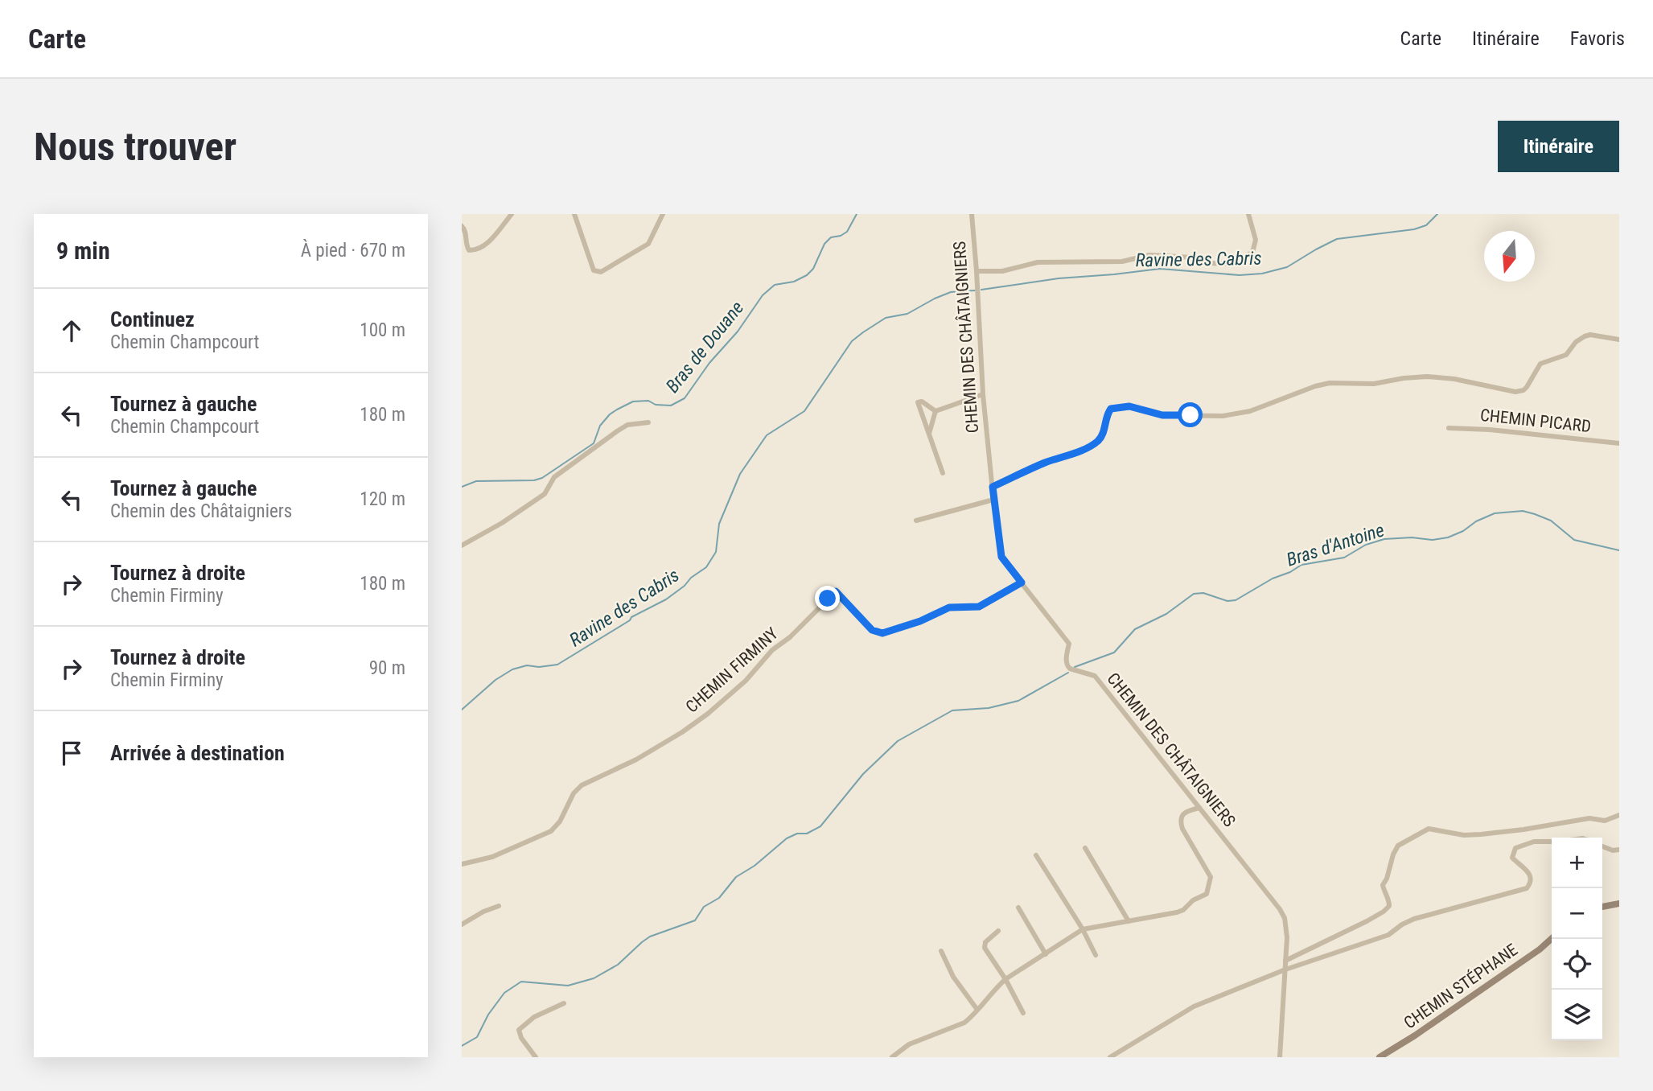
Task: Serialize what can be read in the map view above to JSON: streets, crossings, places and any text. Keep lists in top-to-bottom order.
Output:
{
  "streets": {
    "main road": ["CHEMIN STÉPHANE"],
    "street": ["CHEMIN DES CHÂTAIGNIERS", "CHEMIN PICARD", "CHEMIN FIRMINY"]
  },
  "crossings": [
    ["CHEMIN DES CHÂTAIGNIERS", "CHEMIN FIRMINY"]
  ],
  "water": ["Ravine des Cabris", "Bras de Douane", "Bras d'Antoine"],
  "north": "bottom",
  "page": {
    "header": "Carte",
    "nav": ["Carte", "Itinéraire", "Favoris"],
    "buttons": "Itinéraire",
    "title": "Nous trouver",
    "heading": ["9 min", "À pied · 670 m"],
    "list": [
      ["Continuez", "Chemin Champcourt", "100 m"],
      ["Tournez à gauche", "Chemin Champcourt", "180 m"],
      ["Tournez à gauche", "Chemin des Châtaigniers", "120 m"],
      ["Tournez à droite", "Chemin Firminy", "180 m"],
      ["Tournez à droite", "Chemin Firminy", "90 m"],
      "Arrivée à destination"
    ],
    "map_buttons": ["+", "−"]
  }
}
